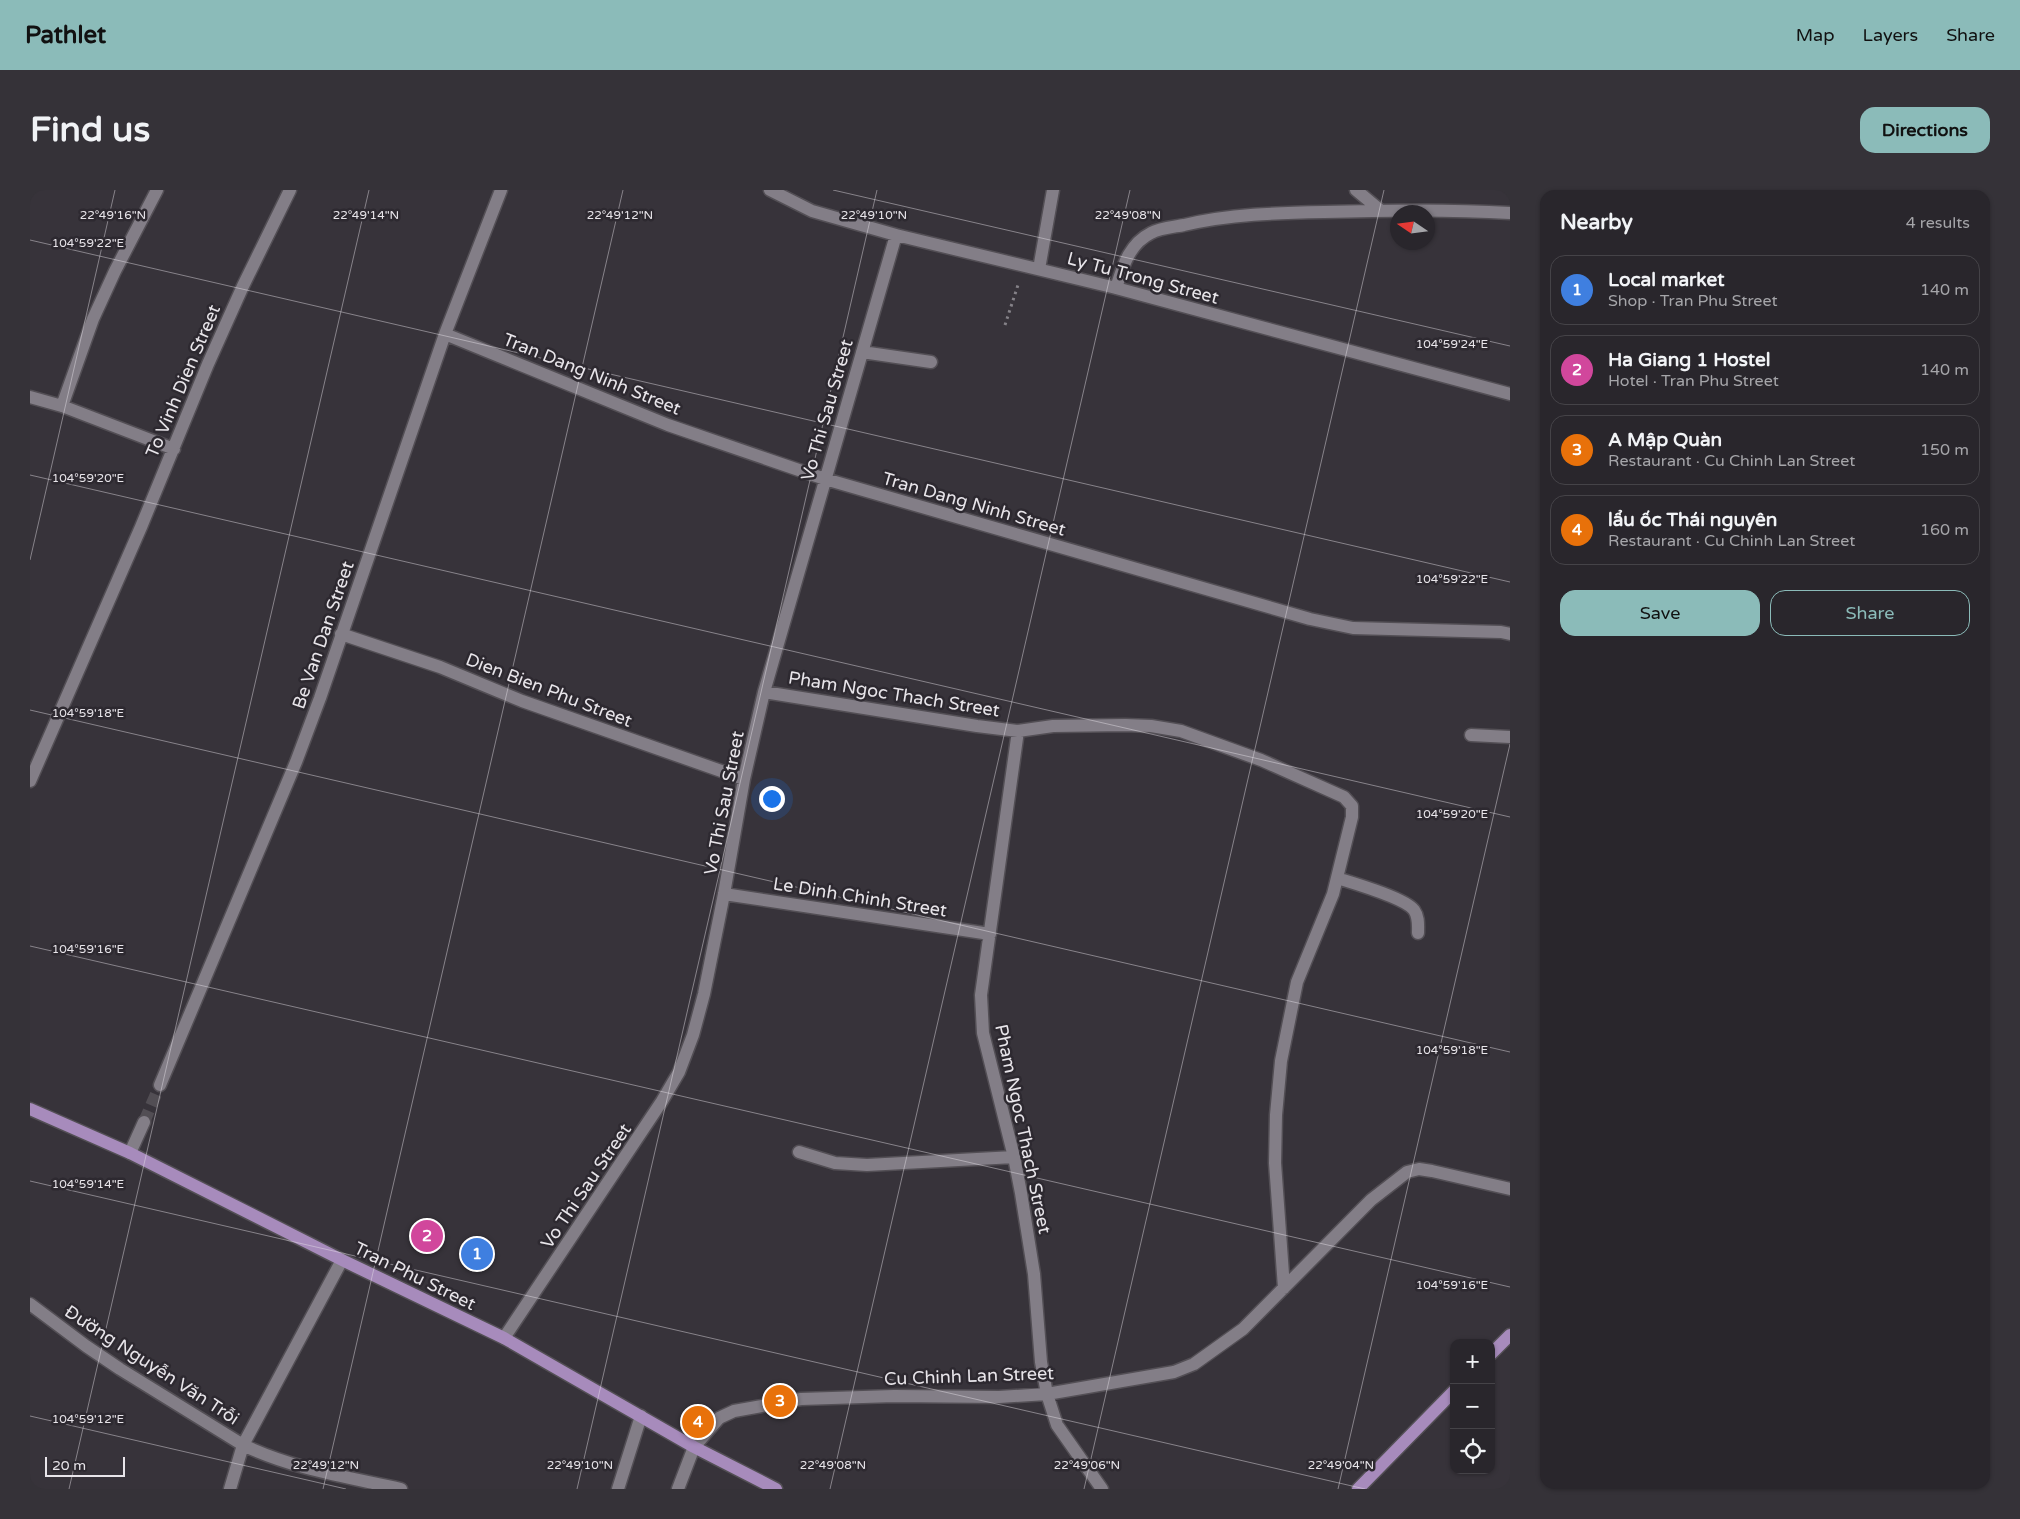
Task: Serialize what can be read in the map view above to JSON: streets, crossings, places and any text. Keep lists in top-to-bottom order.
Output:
{
  "streets": {
    "main road": ["Tran Phu Street"],
    "street": [
      "Ly Tu Trong Street",
      "Tran Dang Ninh Street",
      "To Vinh Dien Street",
      "Vo Thi Sau Street",
      "Be Van Dan Street",
      "Dien Bien Phu Street",
      "Pham Ngoc Thach Street",
      "Le Dinh Chinh Street",
      "Đường Nguyễn Văn Trỗi",
      "Cu Chinh Lan Street"
    ]
  },
  "crossings": [
    ["Ly Tu Trong Street", "Vo Thi Sau Street"],
    ["Tran Dang Ninh Street", "Vo Thi Sau Street"],
    ["Tran Dang Ninh Street", "Be Van Dan Street"],
    ["Vo Thi Sau Street", "Dien Bien Phu Street"],
    ["Vo Thi Sau Street", "Pham Ngoc Thach Street"],
    ["Vo Thi Sau Street", "Le Dinh Chinh Street"],
    ["Vo Thi Sau Street", "Tran Phu Street"],
    ["Be Van Dan Street", "Dien Bien Phu Street"],
    ["Pham Ngoc Thach Street", "Le Dinh Chinh Street"],
    ["Pham Ngoc Thach Street", "Cu Chinh Lan Street"],
    ["Tran Phu Street", "Cu Chinh Lan Street"]
  ],
  "scale_bar": "20 m",
  "north": "left",
  "page": {
    "header": "Pathlet",
    "nav": ["Map", "Layers", "Share"],
    "buttons": [
      "Directions",
      ["Save", "Share"]
    ],
    "title": "Find us",
    "heading": ["Nearby", "4 results"],
    "list": [
      {
        "mark": "1",
        "name": "Local market",
        "note": "Shop · Tran Phu Street",
        "value": "140 m"
      },
      {
        "mark": "2",
        "name": "Ha Giang 1 Hostel",
        "note": "Hotel · Tran Phu Street",
        "value": "140 m"
      },
      {
        "mark": "3",
        "name": "A Mập Quàn",
        "note": "Restaurant · Cu Chinh Lan Street",
        "value": "150 m"
      },
      {
        "mark": "4",
        "name": "lẩu ốc Thái nguyên",
        "note": "Restaurant · Cu Chinh Lan Street",
        "value": "160 m"
      }
    ],
    "pins": [
      "2",
      "1",
      "3",
      "4"
    ],
    "map_buttons": ["+", "−"],
    "scale": "20 m"
  },
  "coordinates": [
    "22°49'16\"N",
    "22°49'14\"N",
    "22°49'12\"N",
    "22°49'10\"N",
    "22°49'08\"N",
    "104°59'22\"E",
    "104°59'24\"E",
    "104°59'20\"E",
    "104°59'18\"E",
    "104°59'16\"E",
    "104°59'14\"E",
    "104°59'12\"E",
    "22°49'06\"N",
    "22°49'04\"N"
  ]
}
